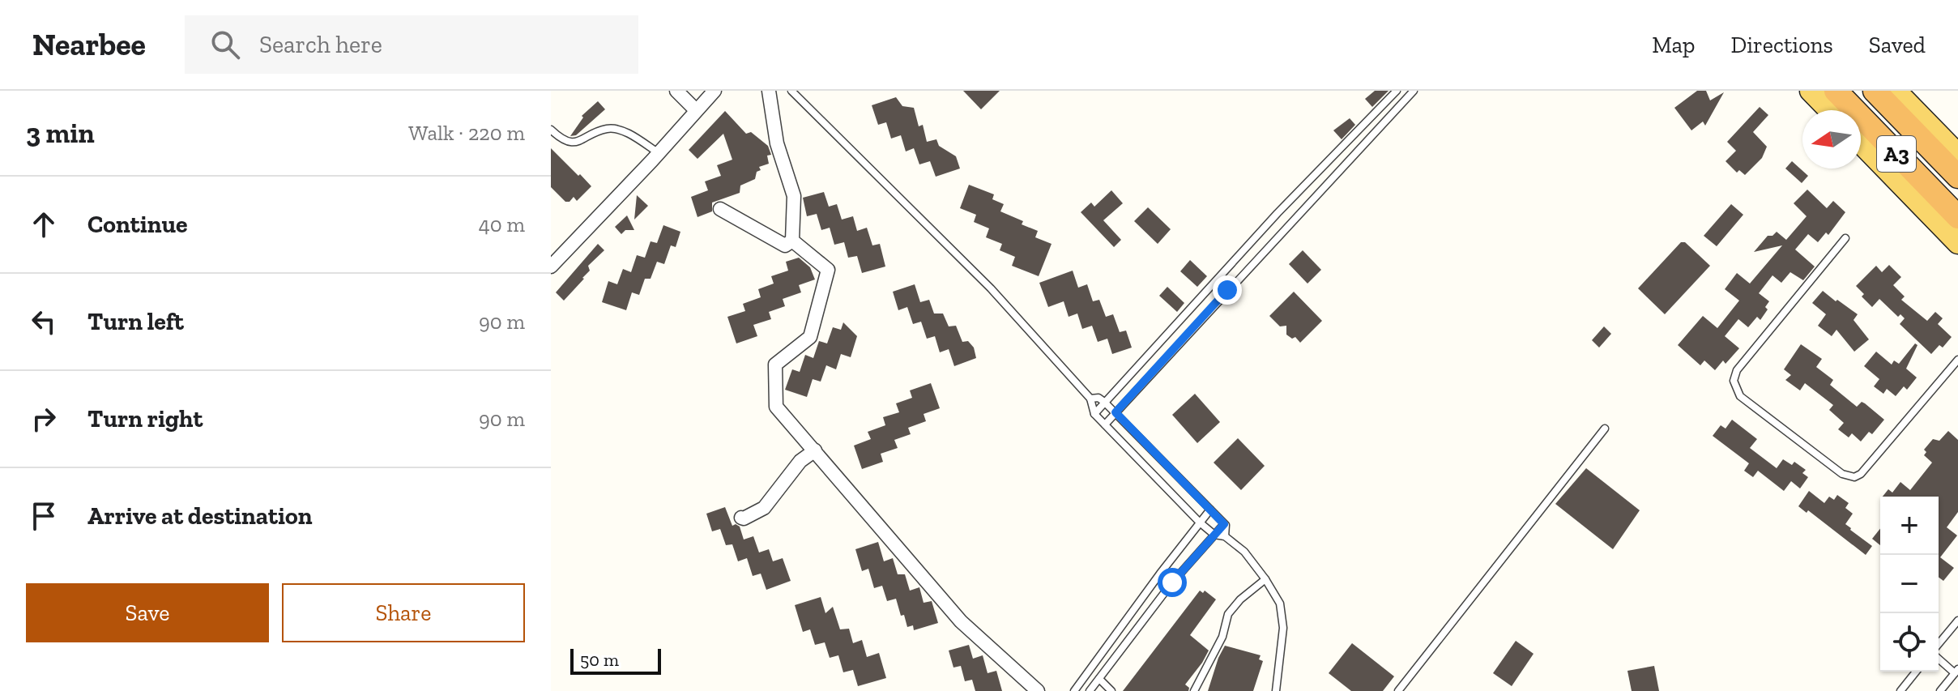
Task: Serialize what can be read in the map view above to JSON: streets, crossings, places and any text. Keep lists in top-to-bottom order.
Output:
{
  "streets": {
    "highway": ["A3"]
  },
  "scale_bar": "50 m",
  "north": "left",
  "page": {
    "header": "Nearbee",
    "search": "Search here",
    "nav": ["Map", "Directions", "Saved"],
    "heading": ["3 min", "Walk · 220 m"],
    "list": [
      ["Continue", "40 m"],
      ["Turn left", "90 m"],
      ["Turn right", "90 m"],
      "Arrive at destination"
    ],
    "map_buttons": ["+", "−"],
    "buttons": ["Save", "Share"],
    "scale": "50 m"
  }
}
